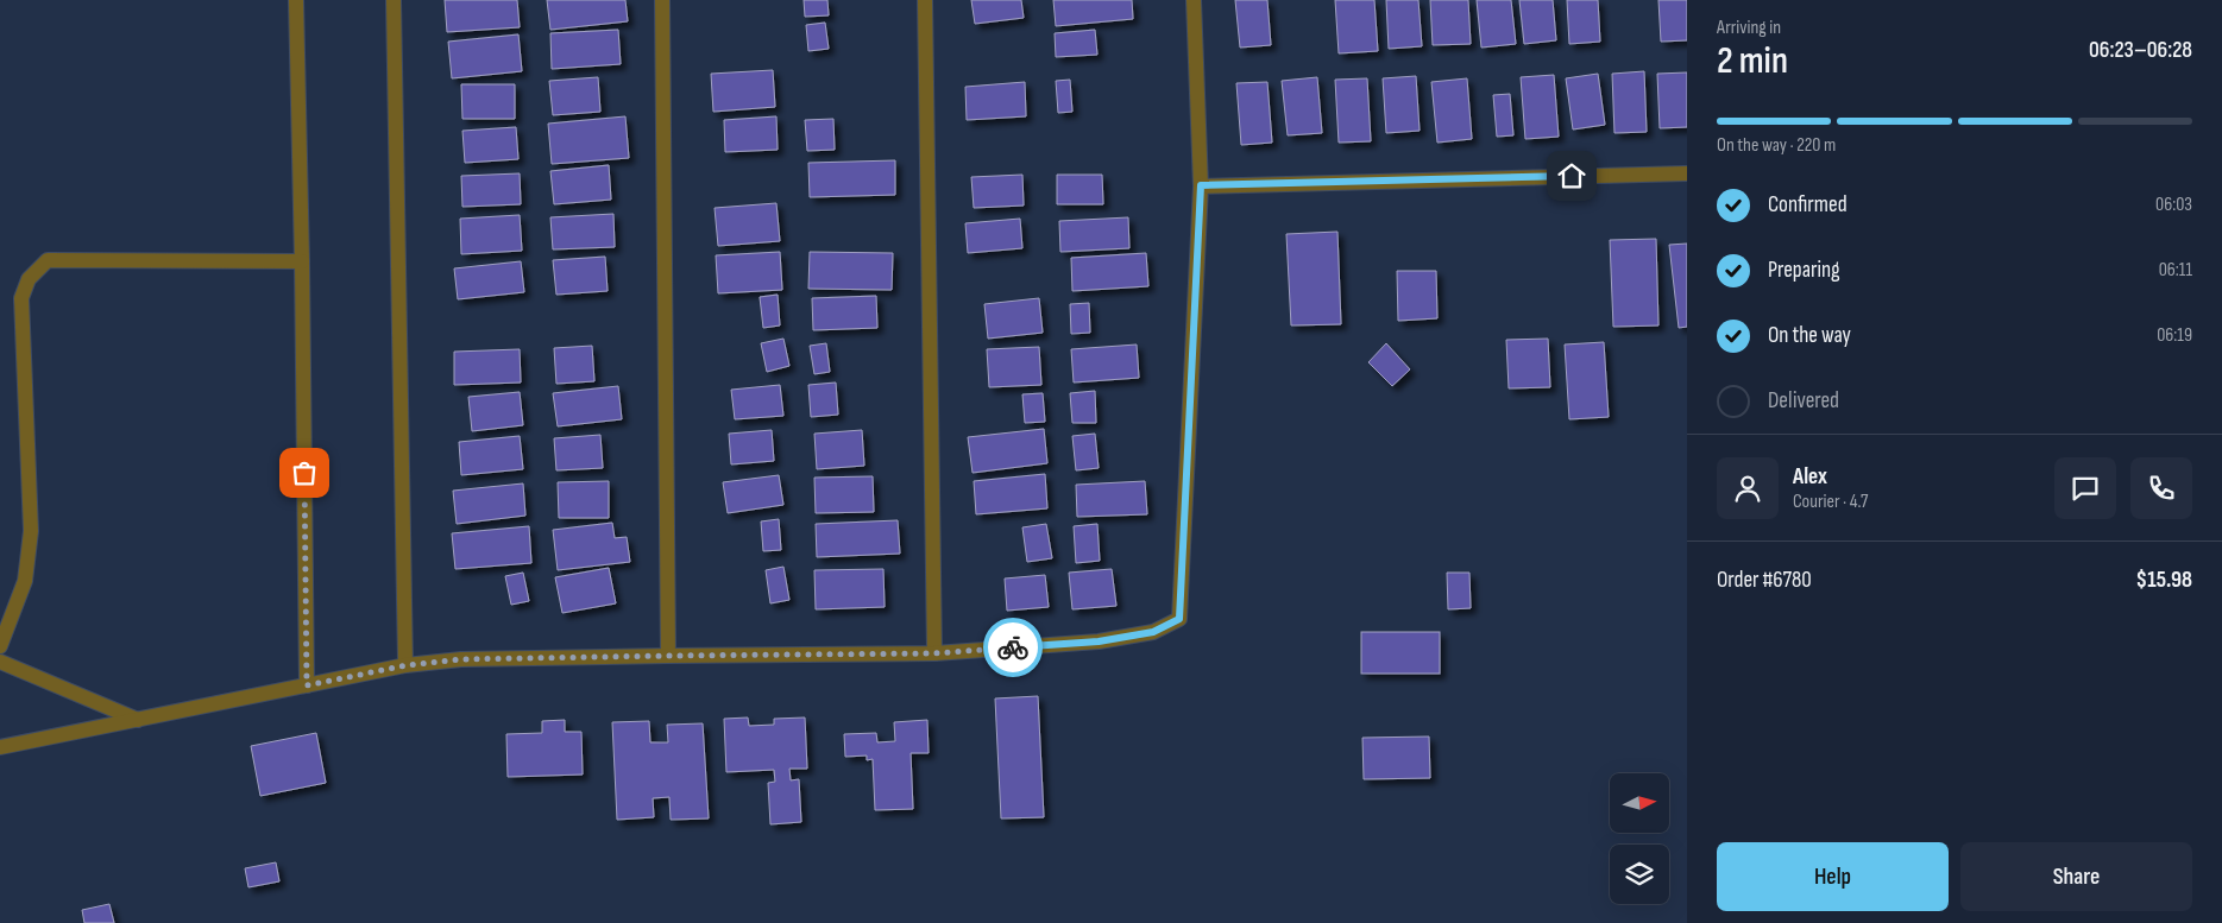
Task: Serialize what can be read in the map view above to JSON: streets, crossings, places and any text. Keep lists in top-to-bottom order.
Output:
{
  "north": "right",
  "page": {
    "heading": ["2 min", "Arriving in", "06:23–06:28"],
    "panel": [
      "Alex",
      "Courier · 4.7",
      "Order #6780",
      "$15.98"
    ],
    "bar": "On the way · 220 m",
    "list": [
      ["Confirmed", "06:03"],
      ["Preparing", "06:11"],
      ["On the way", "06:19"],
      "Delivered"
    ],
    "buttons": ["Help", "Share"]
  }
}
